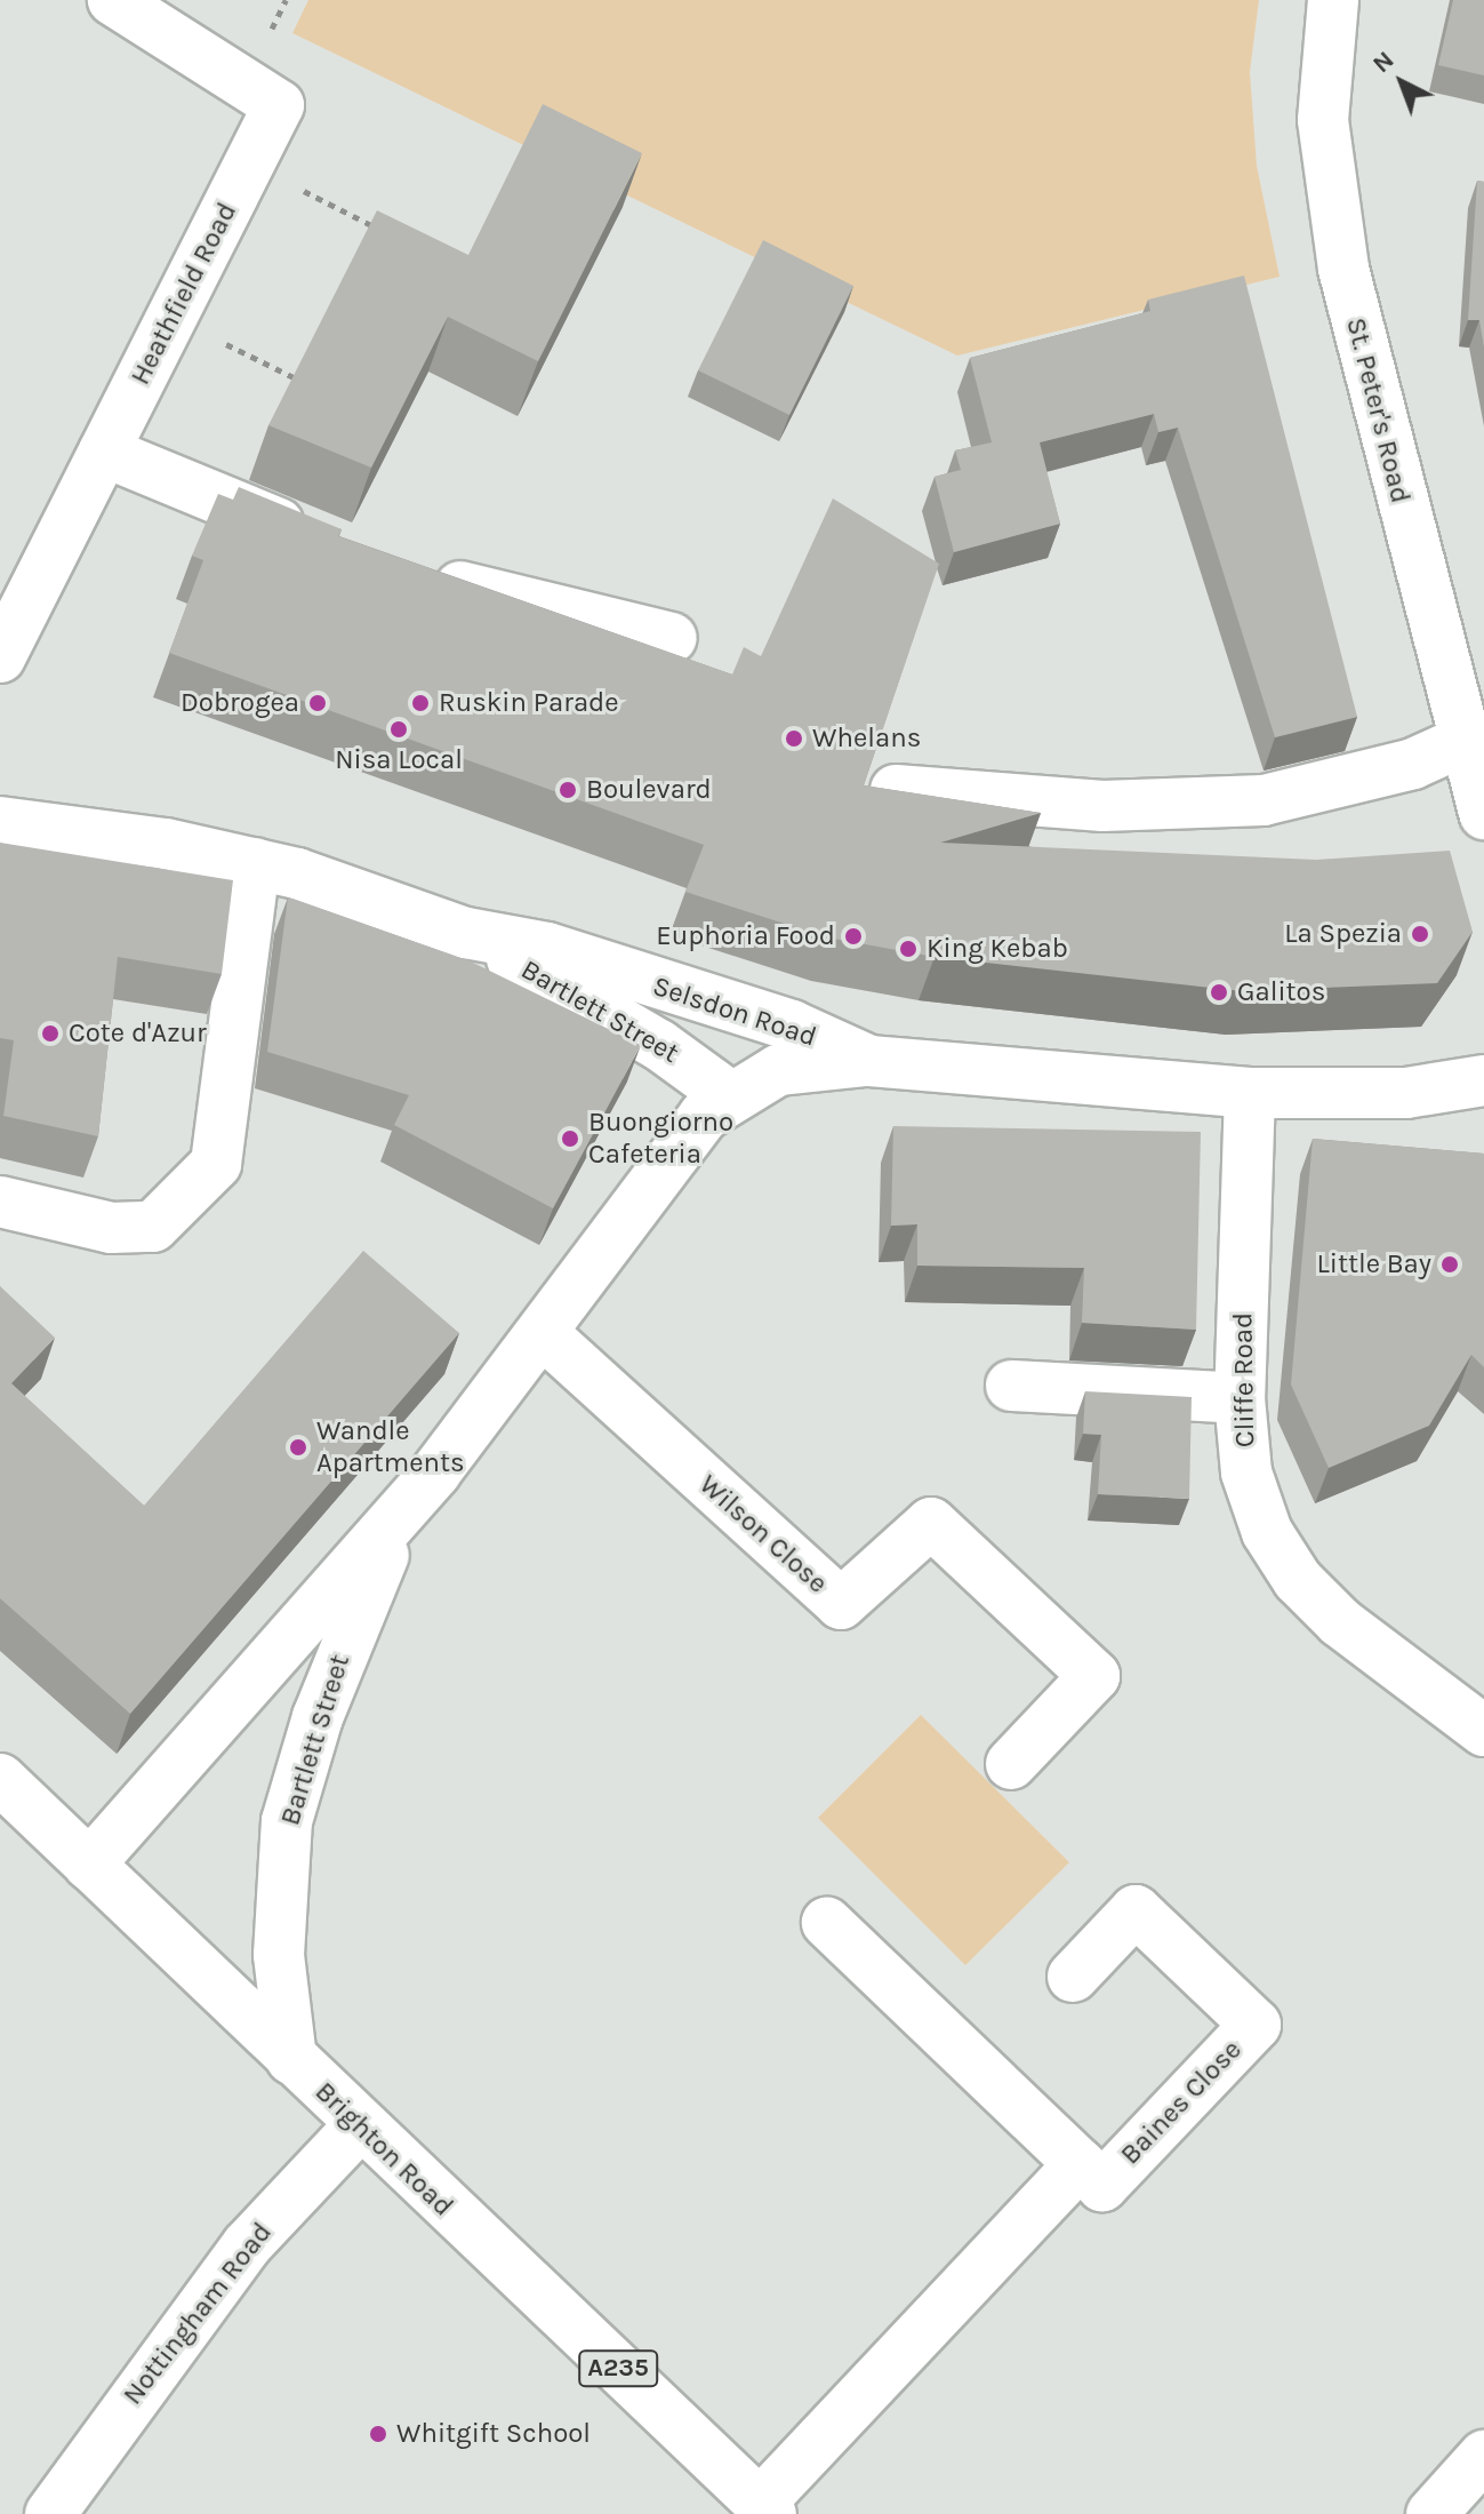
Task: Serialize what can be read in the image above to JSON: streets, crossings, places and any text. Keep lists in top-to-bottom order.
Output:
{
  "streets": {
    "main road": [
      "Heathfield Road",
      "St. Peter's Road",
      "Bartlett Street",
      "Selsdon Road",
      "Cliffe Road",
      "Wilson Close",
      "Baines Close",
      "Brighton Road",
      "Nottingham Road",
      "A235"
    ]
  },
  "crossings": [
    ["Bartlett Street", "Selsdon Road"],
    ["Bartlett Street", "Wilson Close"],
    ["Bartlett Street", "Brighton Road"],
    ["Selsdon Road", "Cliffe Road"],
    ["Baines Close", "Brighton Road"],
    ["Brighton Road", "Nottingham Road"]
  ],
  "places": [
    "Dobrogea",
    "Ruskin Parade",
    "Nisa Local",
    "Whelans",
    "Boulevard",
    "La Spezia",
    "Euphoria Food",
    "King Kebab",
    "Galitos",
    "Cote d'Azur",
    "Buongiorno Cafeteria",
    "Little Bay",
    "Wandle Apartments",
    "Whitgift School"
  ],
  "north": "top left"
}
